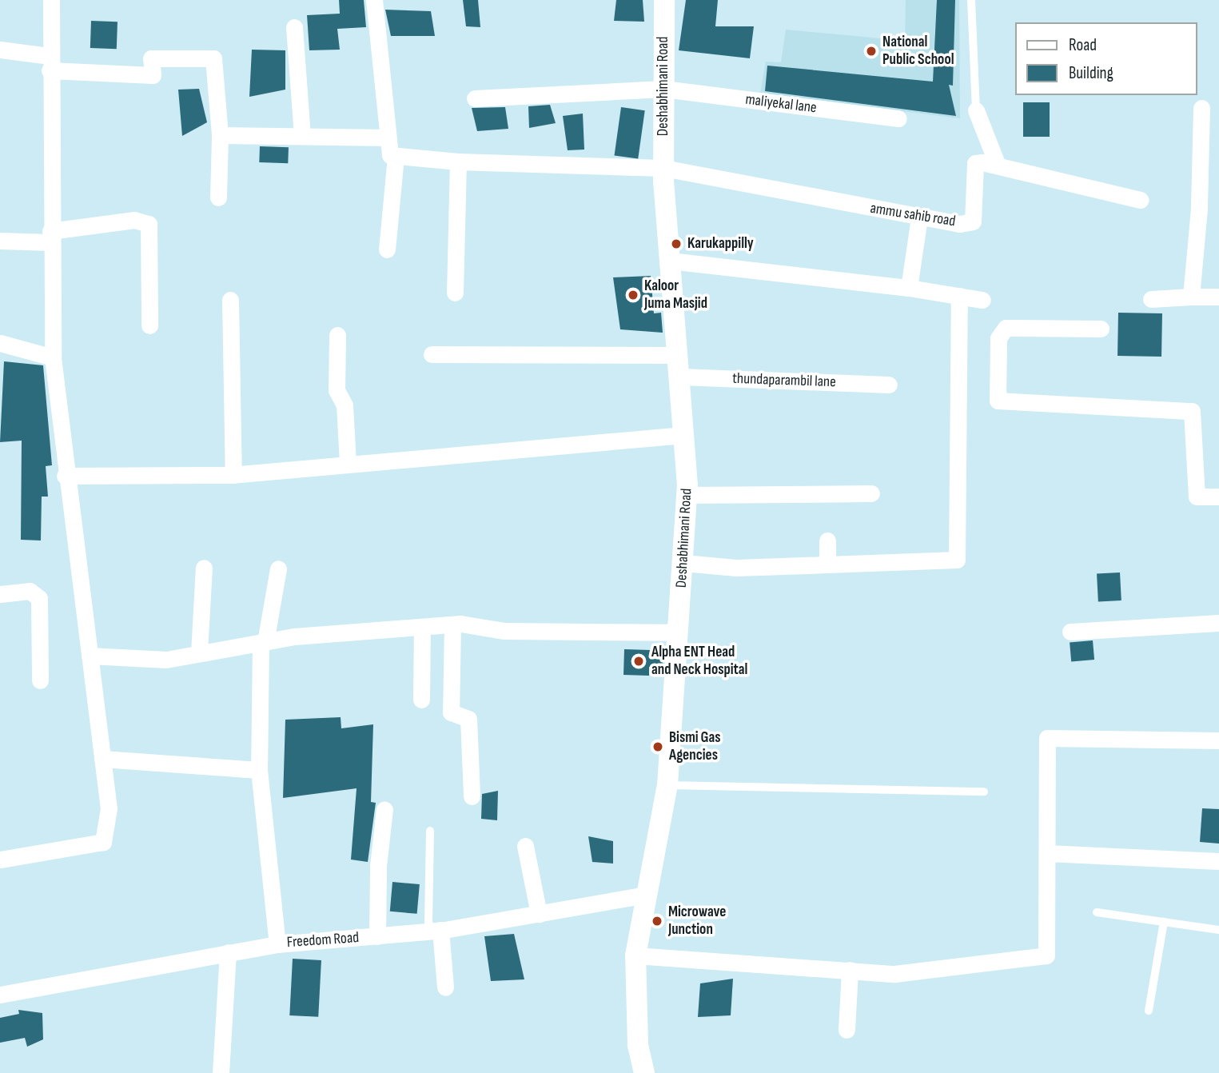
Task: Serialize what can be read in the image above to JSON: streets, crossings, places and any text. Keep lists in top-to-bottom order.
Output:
{
  "streets": {
    "street": [
      "Deshabhimani Road",
      "maliyekal lane",
      "ammu sahib road",
      "thundaparambil lane",
      "Freedom Road"
    ]
  },
  "crossings": [
    ["Deshabhimani Road", "maliyekal lane"],
    ["Deshabhimani Road", "ammu sahib road"],
    ["Deshabhimani Road", "thundaparambil lane"],
    ["Deshabhimani Road", "Freedom Road"]
  ],
  "places": [
    "National Public School",
    "Karukappilly",
    "Kaloor Juma Masjid",
    "Alpha ENT Head and Neck Hospital",
    "Bismi Gas Agencies",
    "Microwave Junction"
  ],
  "legend": ["Road", "Building"]
}
